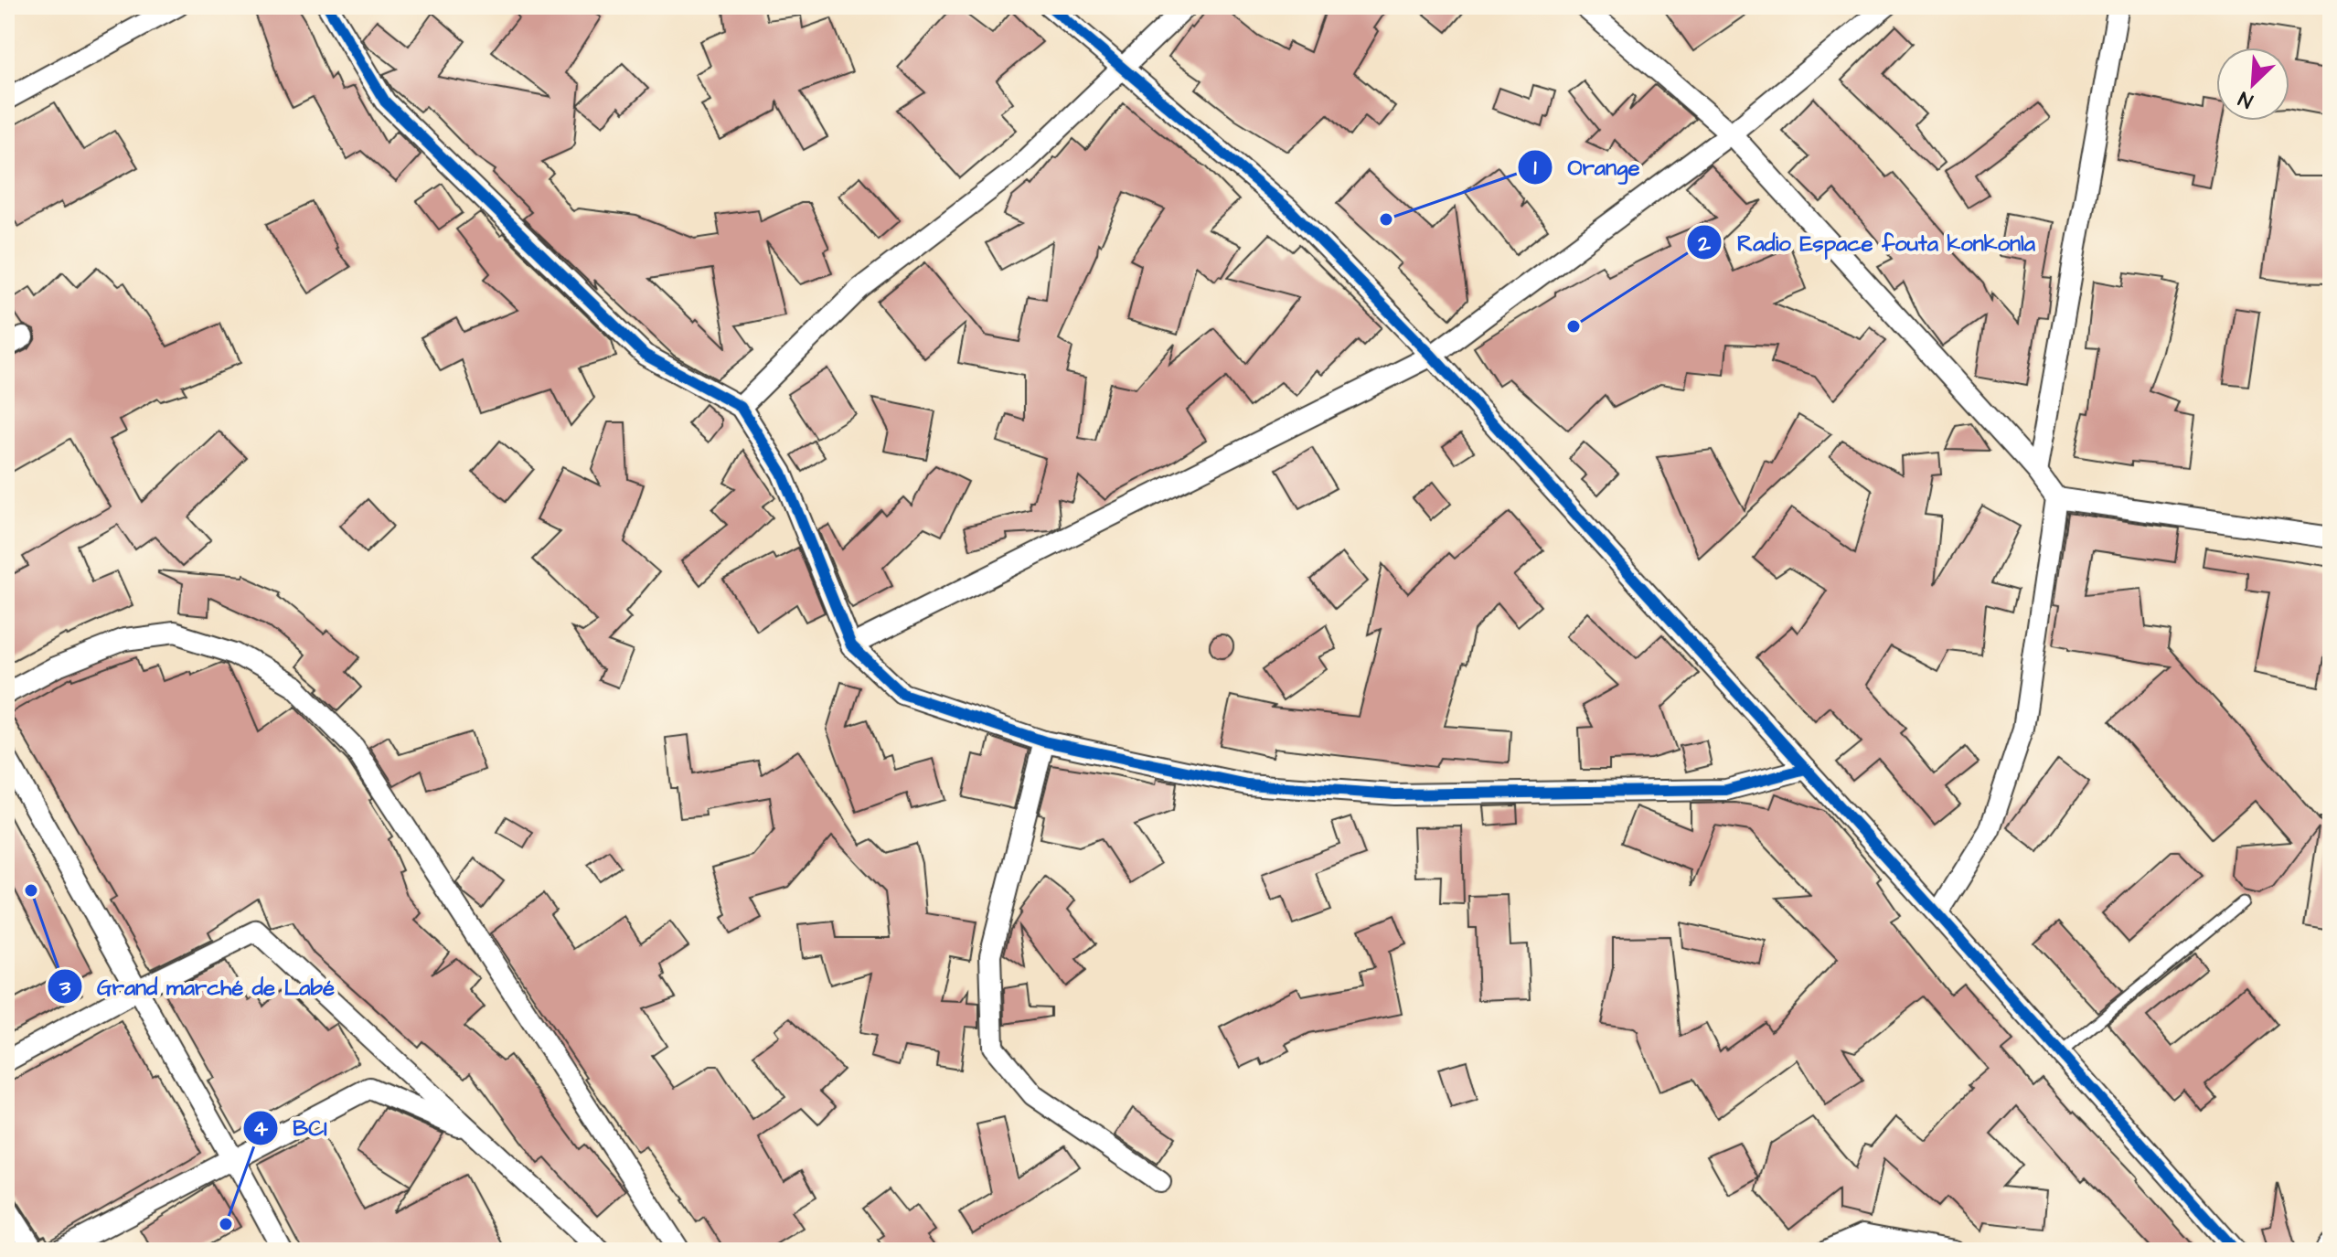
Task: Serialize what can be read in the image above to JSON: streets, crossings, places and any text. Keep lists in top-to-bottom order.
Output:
{
  "places": [
    "Orange",
    "Radio Espace fouta konkonla",
    "Grand marché de Labé",
    "BCI"
  ],
  "north": "bottom left"
}
